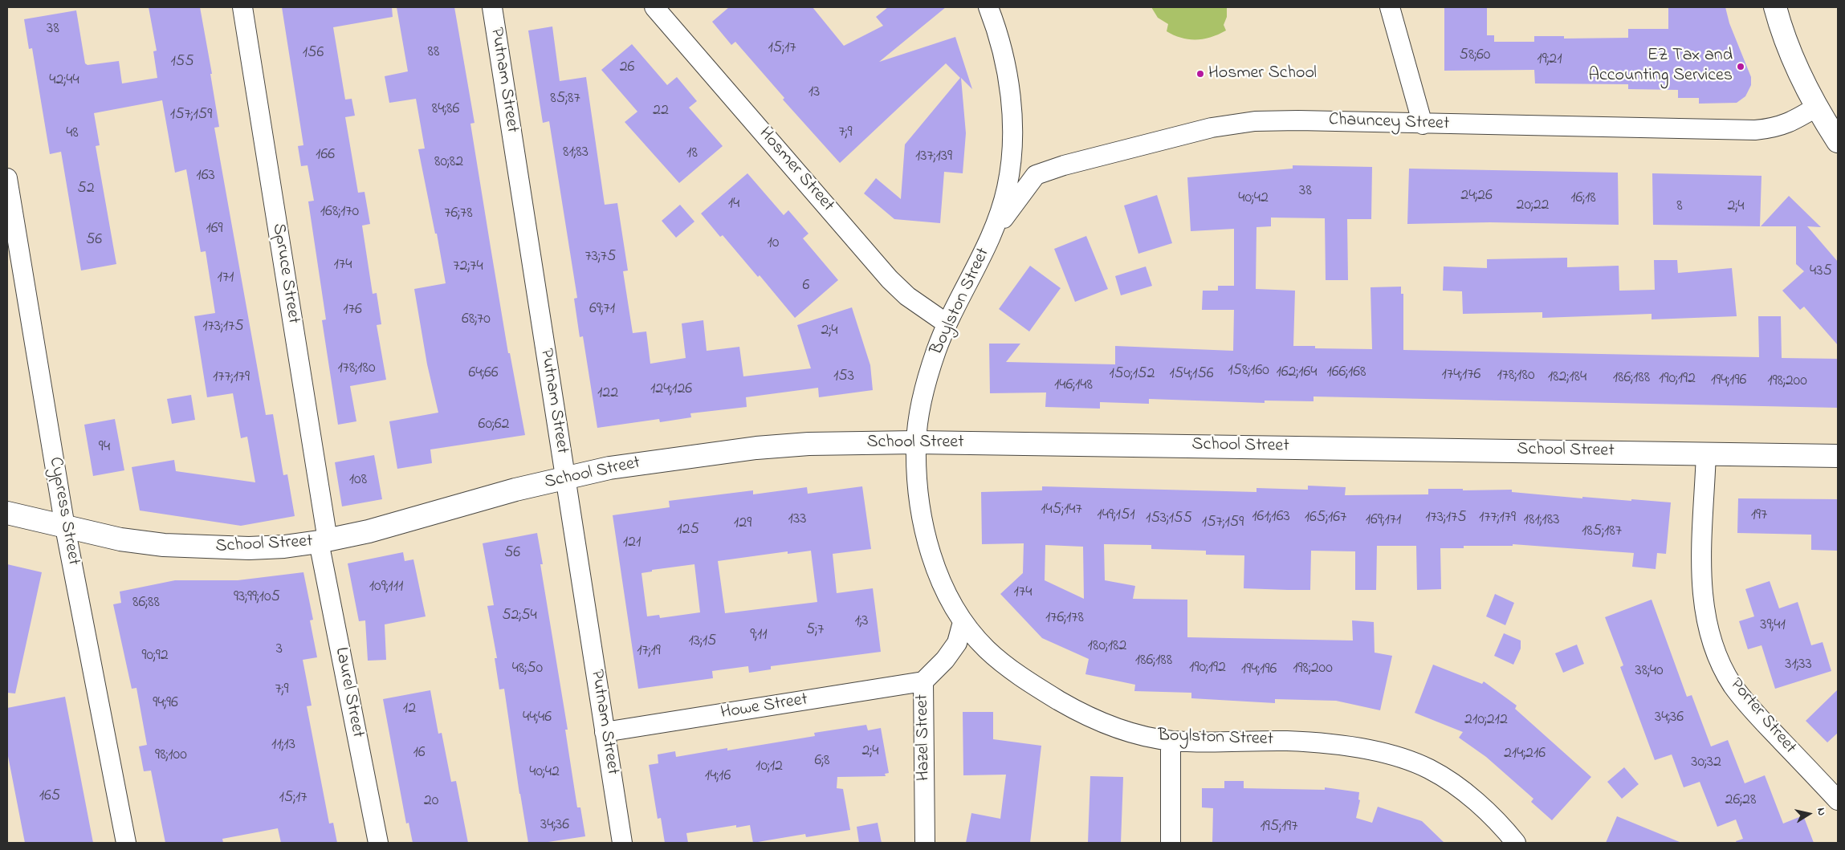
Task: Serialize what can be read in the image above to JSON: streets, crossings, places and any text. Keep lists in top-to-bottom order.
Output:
{
  "streets": {
    "street": [
      "Putnam Street",
      "Chauncey Street",
      "Hosmer Street",
      "Spruce Street",
      "Boylston Street",
      "School Street",
      "Cypress Street",
      "Laurel Street",
      "Howe Street",
      "Porter Street",
      "Hazel Street"
    ]
  },
  "crossings": [
    ["Putnam Street", "School Street"],
    ["Putnam Street", "Howe Street"],
    ["Chauncey Street", "Boylston Street"],
    ["Hosmer Street", "Boylston Street"],
    ["Spruce Street", "School Street"],
    ["Spruce Street", "Laurel Street"],
    ["Boylston Street", "School Street"],
    ["Boylston Street", "Hazel Street"],
    ["School Street", "Cypress Street"],
    ["School Street", "Laurel Street"],
    ["School Street", "Porter Street"],
    ["Howe Street", "Hazel Street"]
  ],
  "places": ["EZ Tax and Accounting Services", "Hosmer School"],
  "house_numbers": [
    "38",
    "15;17",
    "88",
    "156",
    "58;60",
    "19;21",
    "155",
    "26",
    "42;44",
    "13",
    "85;87",
    "84;86",
    "22",
    "157;159",
    "7;9",
    "48",
    "81;83",
    "18",
    "166",
    "137;139",
    "80;82",
    "163",
    "52",
    "38",
    "24;26",
    "40;42",
    "16;18",
    "14",
    "20;22",
    "8",
    "2;4",
    "168;170",
    "76;78",
    "169",
    "56",
    "10",
    "73;75",
    "174",
    "72;74",
    "435",
    "171",
    "6",
    "69;71",
    "176",
    "68;70",
    "173;175",
    "2;4",
    "178;180",
    "158;160",
    "162;164",
    "166;168",
    "64;66",
    "150;152",
    "154;156",
    "174;176",
    "178;180",
    "153",
    "177;179",
    "182;184",
    "186;188",
    "190;192",
    "194;196",
    "198;200",
    "146;148",
    "124;126",
    "122",
    "60;62",
    "94",
    "108",
    "145;147",
    "149;151",
    "197",
    "161;163",
    "165;167",
    "173;175",
    "177;179",
    "153;155",
    "133",
    "169;171",
    "181;183",
    "157;159",
    "129",
    "125",
    "185;187",
    "121",
    "56",
    "109;111",
    "174",
    "93;99;105",
    "86;88",
    "52;54",
    "176;178",
    "1;3",
    "39;41",
    "5;7",
    "9;11",
    "13;15",
    "180;182",
    "3",
    "17;19",
    "90;92",
    "186;188",
    "31;33",
    "190;192",
    "48;50",
    "198;200",
    "194;196",
    "38;40",
    "7;9",
    "94;96",
    "12",
    "44;46",
    "34;36",
    "210;212",
    "11;13",
    "2;4",
    "16",
    "214;216",
    "98;100",
    "6;8",
    "30;32",
    "10;12",
    "40;42",
    "14;16",
    "165",
    "15;17",
    "26;28",
    "20",
    "34;36",
    "195;197"
  ],
  "north": "right"
}
